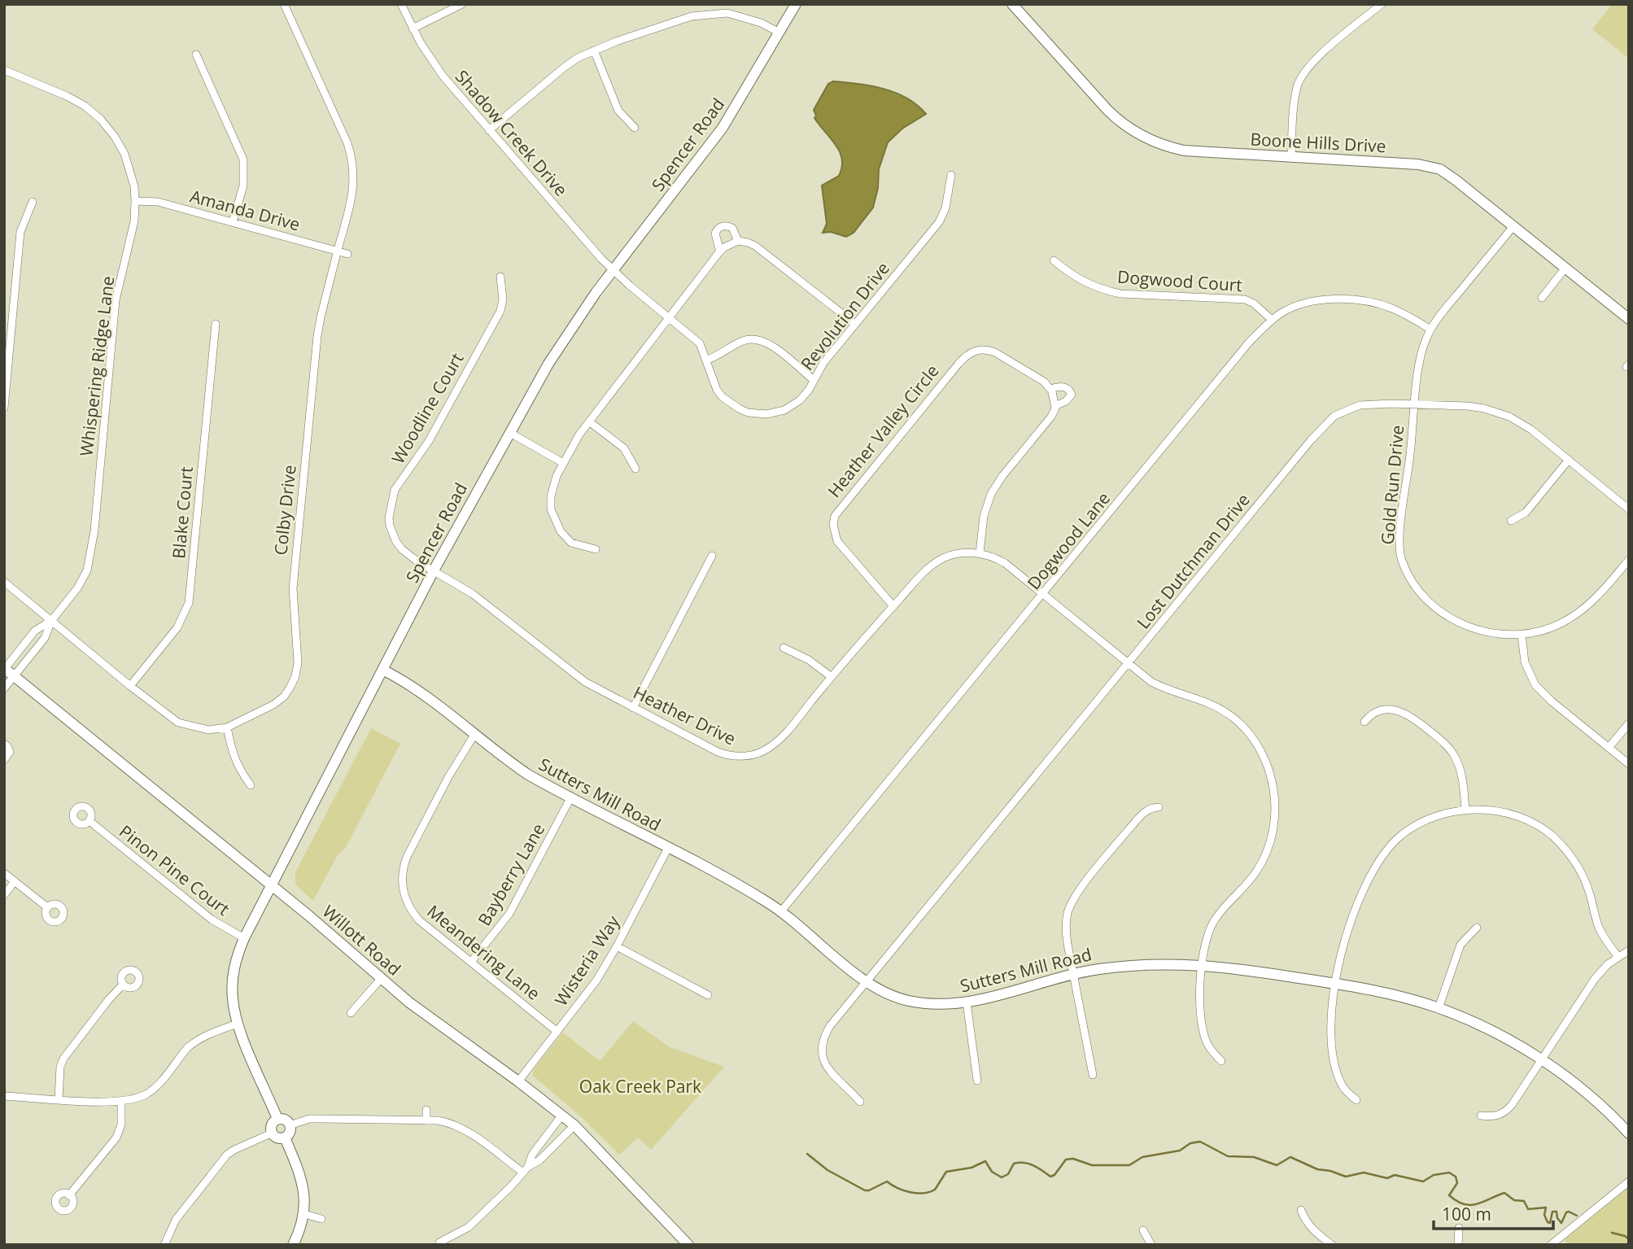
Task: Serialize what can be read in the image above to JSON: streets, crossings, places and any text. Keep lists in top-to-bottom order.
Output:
{
  "streets": {
    "main road": [
      "Boone Hills Drive",
      "Spencer Road",
      "Sutters Mill Road",
      "Willott Road"
    ],
    "street": [
      "Shadow Creek Drive",
      "Amanda Drive",
      "Dogwood Court",
      "Revolution Drive",
      "Whispering Ridge Lane",
      "Woodline Court",
      "Heather Valley Circle",
      "Gold Run Drive",
      "Colby Drive",
      "Blake Court",
      "Dogwood Lane",
      "Lost Dutchman Drive",
      "Heather Drive",
      "Pinon Pine Court",
      "Bayberry Lane",
      "Meandering Lane",
      "Wisteria Way"
    ]
  },
  "crossings": [
    ["Shadow Creek Drive", "Spencer Road"],
    ["Shadow Creek Drive", "Revolution Drive"],
    ["Boone Hills Drive", "Gold Run Drive"],
    ["Spencer Road", "Revolution Drive"],
    ["Spencer Road", "Woodline Court"],
    ["Spencer Road", "Heather Drive"],
    ["Spencer Road", "Sutters Mill Road"],
    ["Spencer Road", "Pinon Pine Court"],
    ["Spencer Road", "Willott Road"],
    ["Amanda Drive", "Whispering Ridge Lane"],
    ["Amanda Drive", "Colby Drive"],
    ["Dogwood Court", "Dogwood Lane"],
    ["Whispering Ridge Lane", "Colby Drive"],
    ["Whispering Ridge Lane", "Willott Road"],
    ["Woodline Court", "Heather Drive"],
    ["Heather Valley Circle", "Heather Drive"],
    ["Gold Run Drive", "Dogwood Lane"],
    ["Gold Run Drive", "Lost Dutchman Drive"],
    ["Colby Drive", "Blake Court"],
    ["Dogwood Lane", "Sutters Mill Road"],
    ["Lost Dutchman Drive", "Sutters Mill Road"],
    ["Sutters Mill Road", "Bayberry Lane"],
    ["Sutters Mill Road", "Meandering Lane"],
    ["Sutters Mill Road", "Wisteria Way"],
    ["Bayberry Lane", "Meandering Lane"],
    ["Willott Road", "Wisteria Way"],
    ["Meandering Lane", "Wisteria Way"]
  ],
  "parks": ["Oak Creek Park"],
  "scale_bar": "100 m"
}
